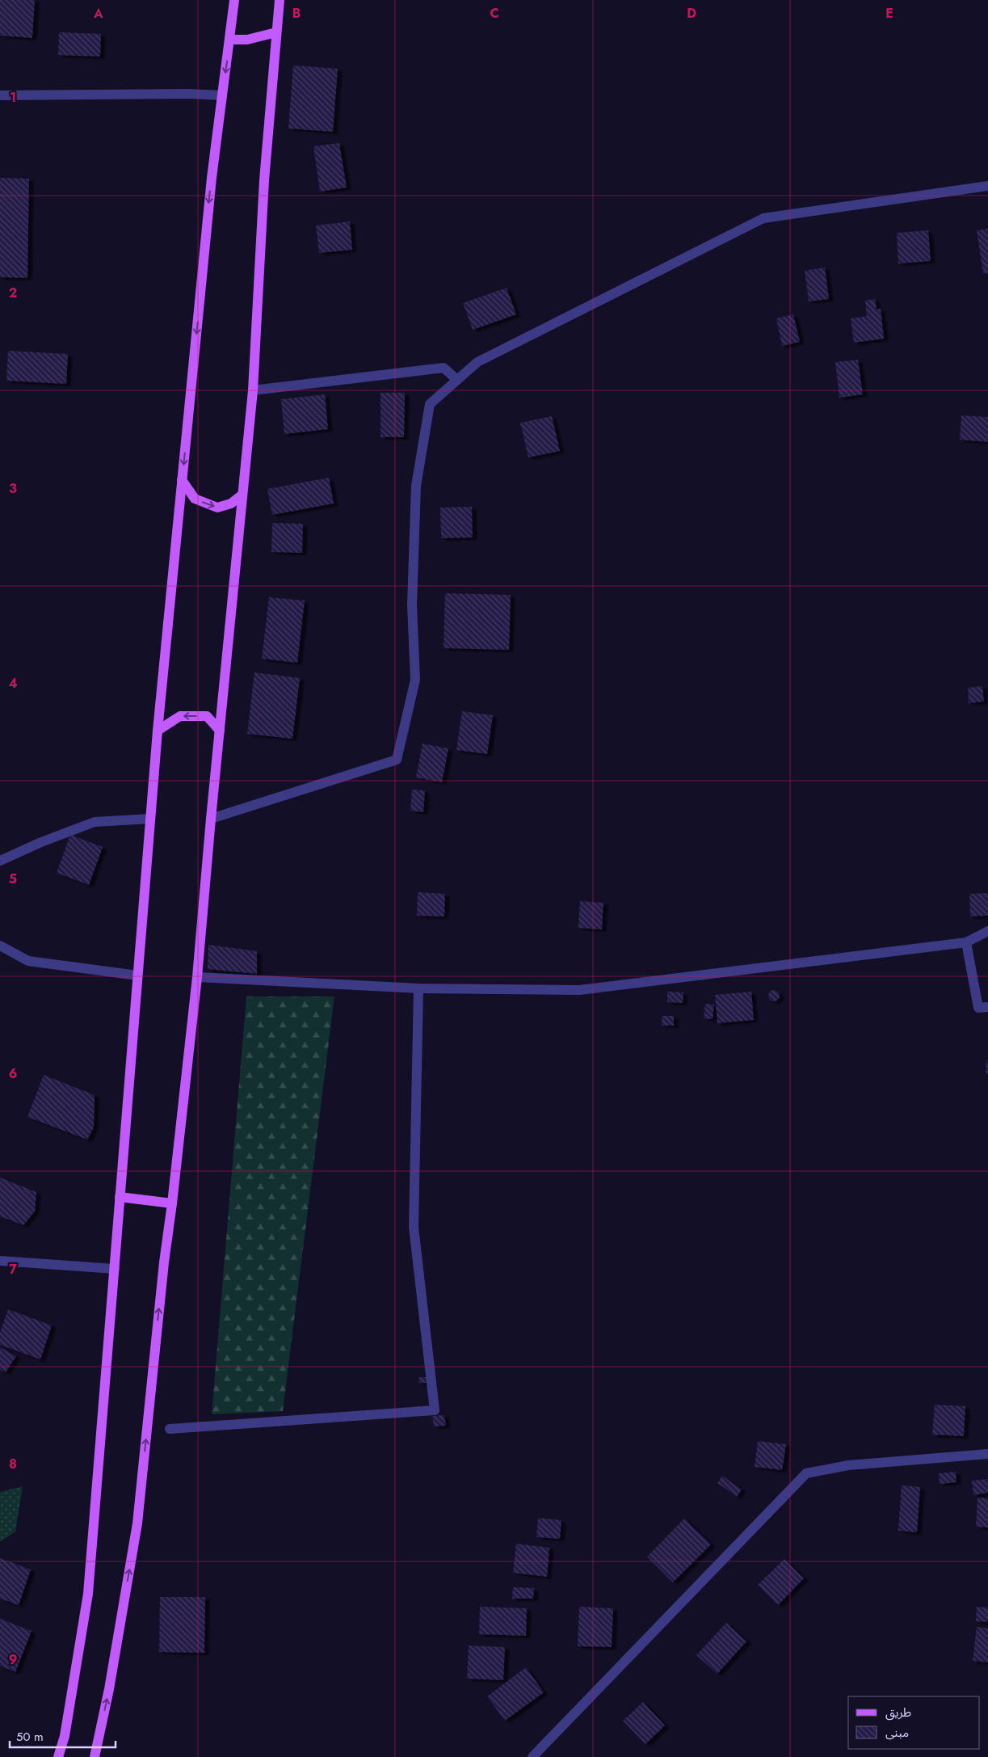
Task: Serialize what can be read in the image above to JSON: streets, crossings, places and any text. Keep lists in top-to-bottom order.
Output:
{
  "legend": ["طريق", "مبنى"],
  "scale_bar": "50 m",
  "grid": {
    "columns": [
      "A",
      "B",
      "C",
      "D",
      "E"
    ],
    "rows": [
      "1",
      "2",
      "3",
      "4",
      "5",
      "6",
      "7",
      "8",
      "9"
    ]
  }
}
